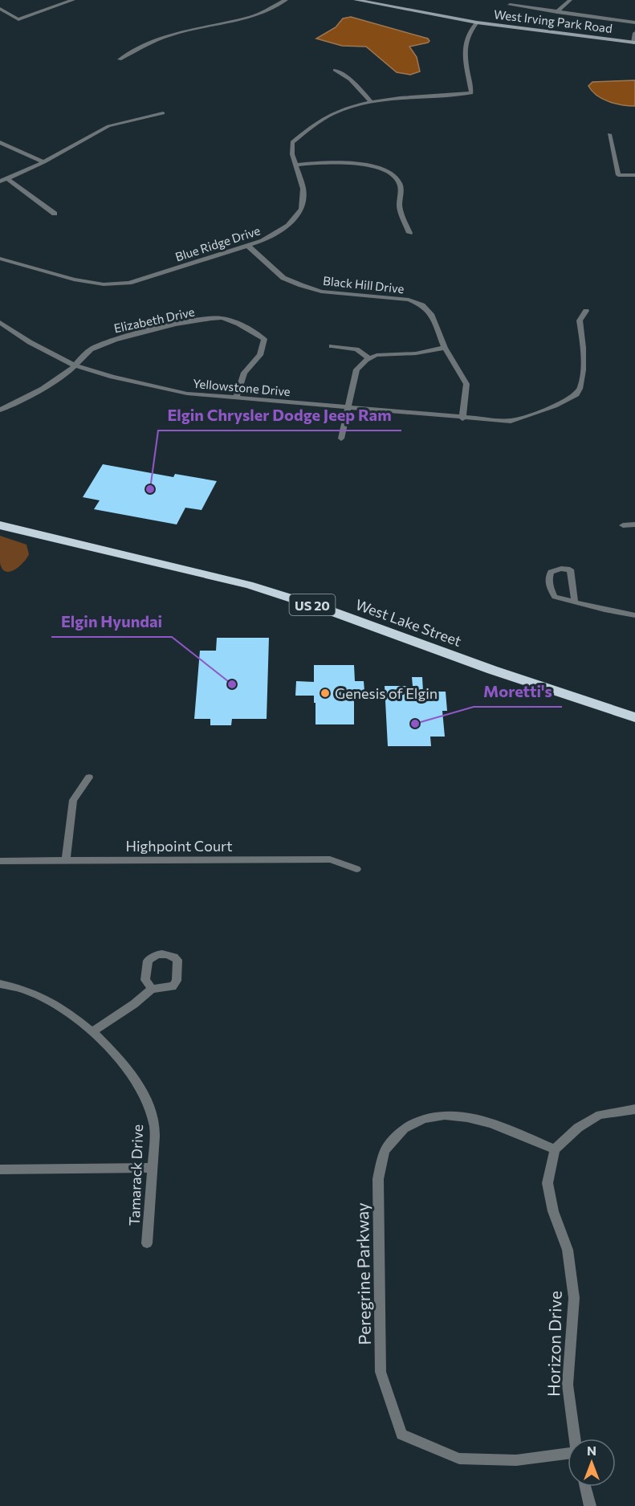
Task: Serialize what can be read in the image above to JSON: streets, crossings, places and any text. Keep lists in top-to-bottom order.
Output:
{
  "streets": {
    "highway": ["US 20", "West Lake Street"],
    "main road": ["West Irving Park Road"],
    "street": [
      "Blue Ridge Drive",
      "Black Hill Drive",
      "Elizabeth Drive",
      "Yellowstone Drive",
      "Highpoint Court",
      "Tamarack Drive",
      "Peregrine Parkway",
      "Horizon Drive"
    ]
  },
  "crossings": [
    ["West Irving Park Road", "Blue Ridge Drive"],
    ["Blue Ridge Drive", "Black Hill Drive"],
    ["Black Hill Drive", "Yellowstone Drive"],
    ["Elizabeth Drive", "Yellowstone Drive"],
    ["Peregrine Parkway", "Horizon Drive"]
  ],
  "places": [
    "Elgin Chrysler Dodge Jeep Ram",
    "Elgin Hyundai",
    "Genesis of Elgin",
    "Moretti's"
  ],
  "north": "top"
}
